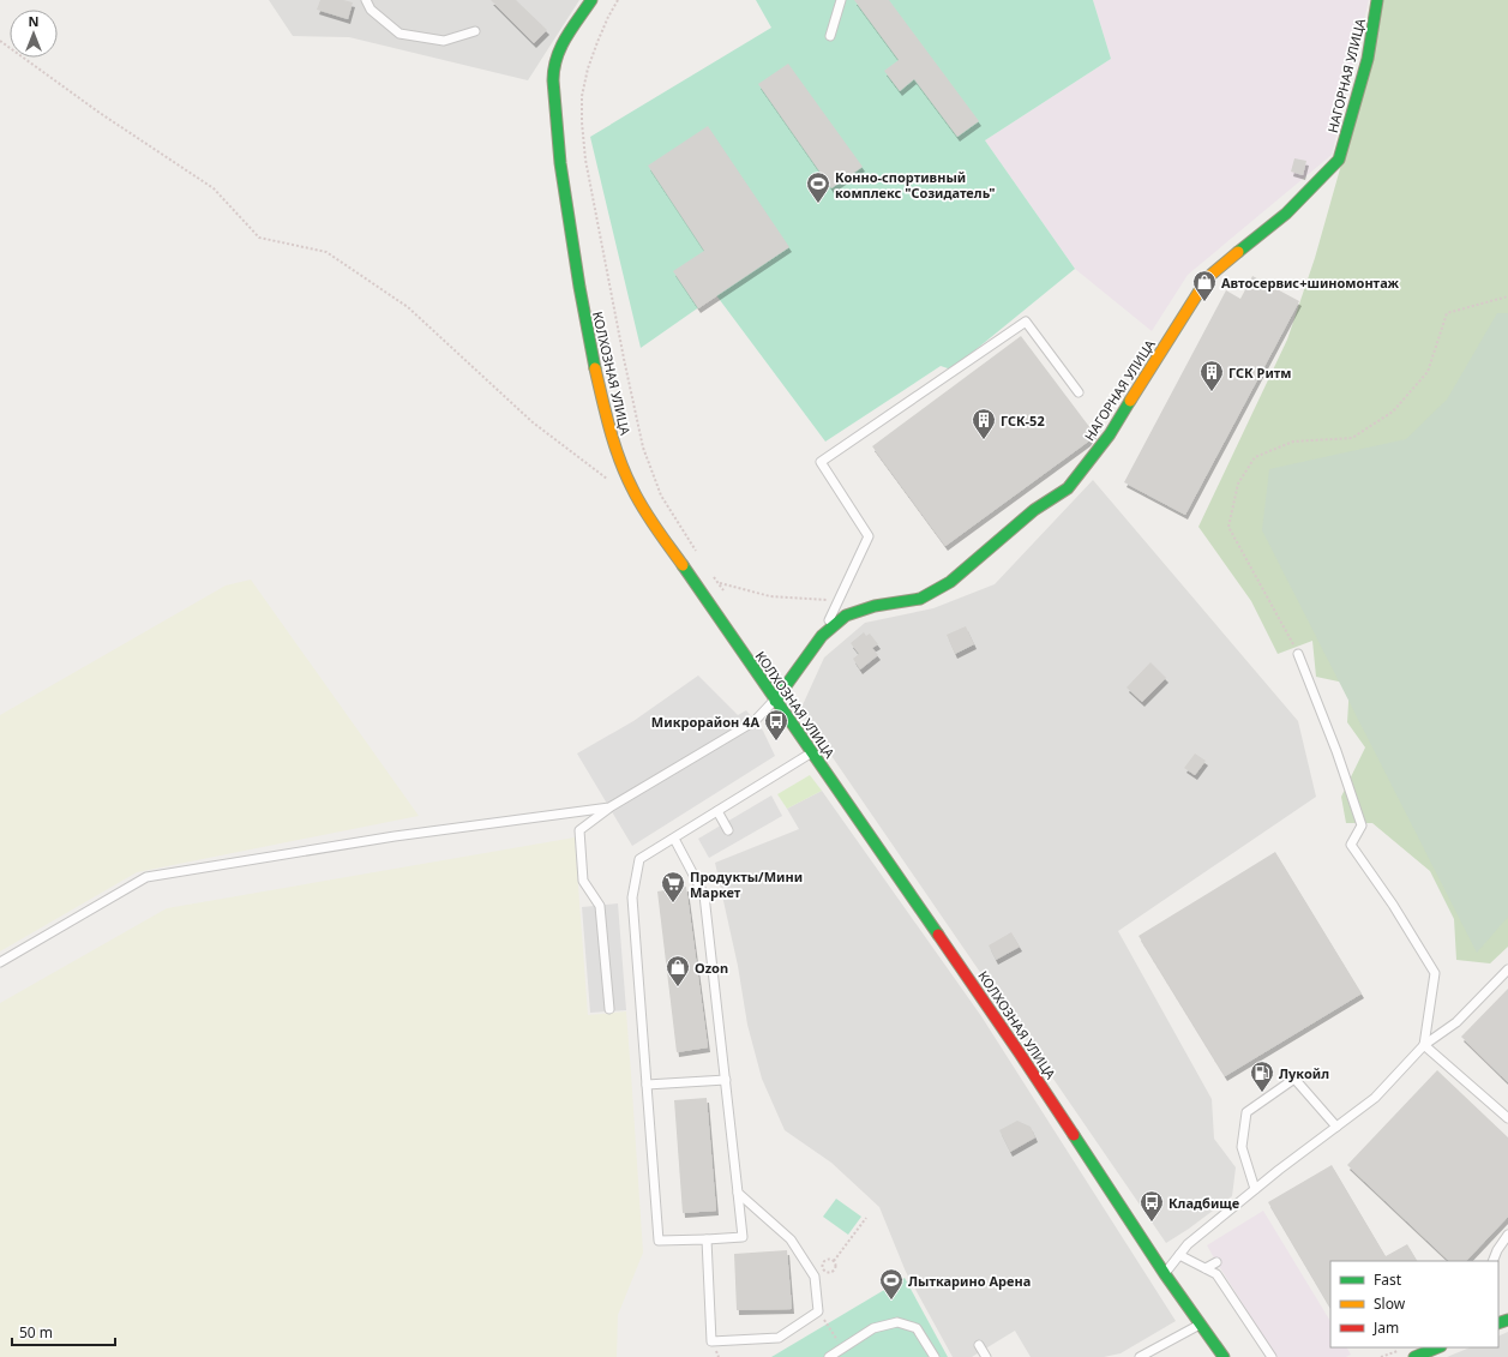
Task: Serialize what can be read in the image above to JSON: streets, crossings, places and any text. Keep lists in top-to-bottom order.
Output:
{
  "streets": {
    "street": ["НАГОРНАЯ УЛИЦА", "КОЛХОЗНАЯ УЛИЦА"]
  },
  "crossings": [
    ["НАГОРНАЯ УЛИЦА", "КОЛХОЗНАЯ УЛИЦА"]
  ],
  "places": {
    "sports": ["Конно-спортивный комплекс \"Созидатель\"", "Лыткарино Арена"],
    "shop": ["Автосервис+шиномонтаж", "Ozon"],
    "building": ["ГСК Ритм", "ГСК-52"],
    "bus stop": ["Микрорайон 4А", "Кладбище"],
    "supermarket": ["Продукты/Мини Маркет"],
    "fuel station": ["Лукойл"]
  },
  "legend": ["Fast", "Slow", "Jam"],
  "scale_bar": "50 m",
  "north": "top"
}
